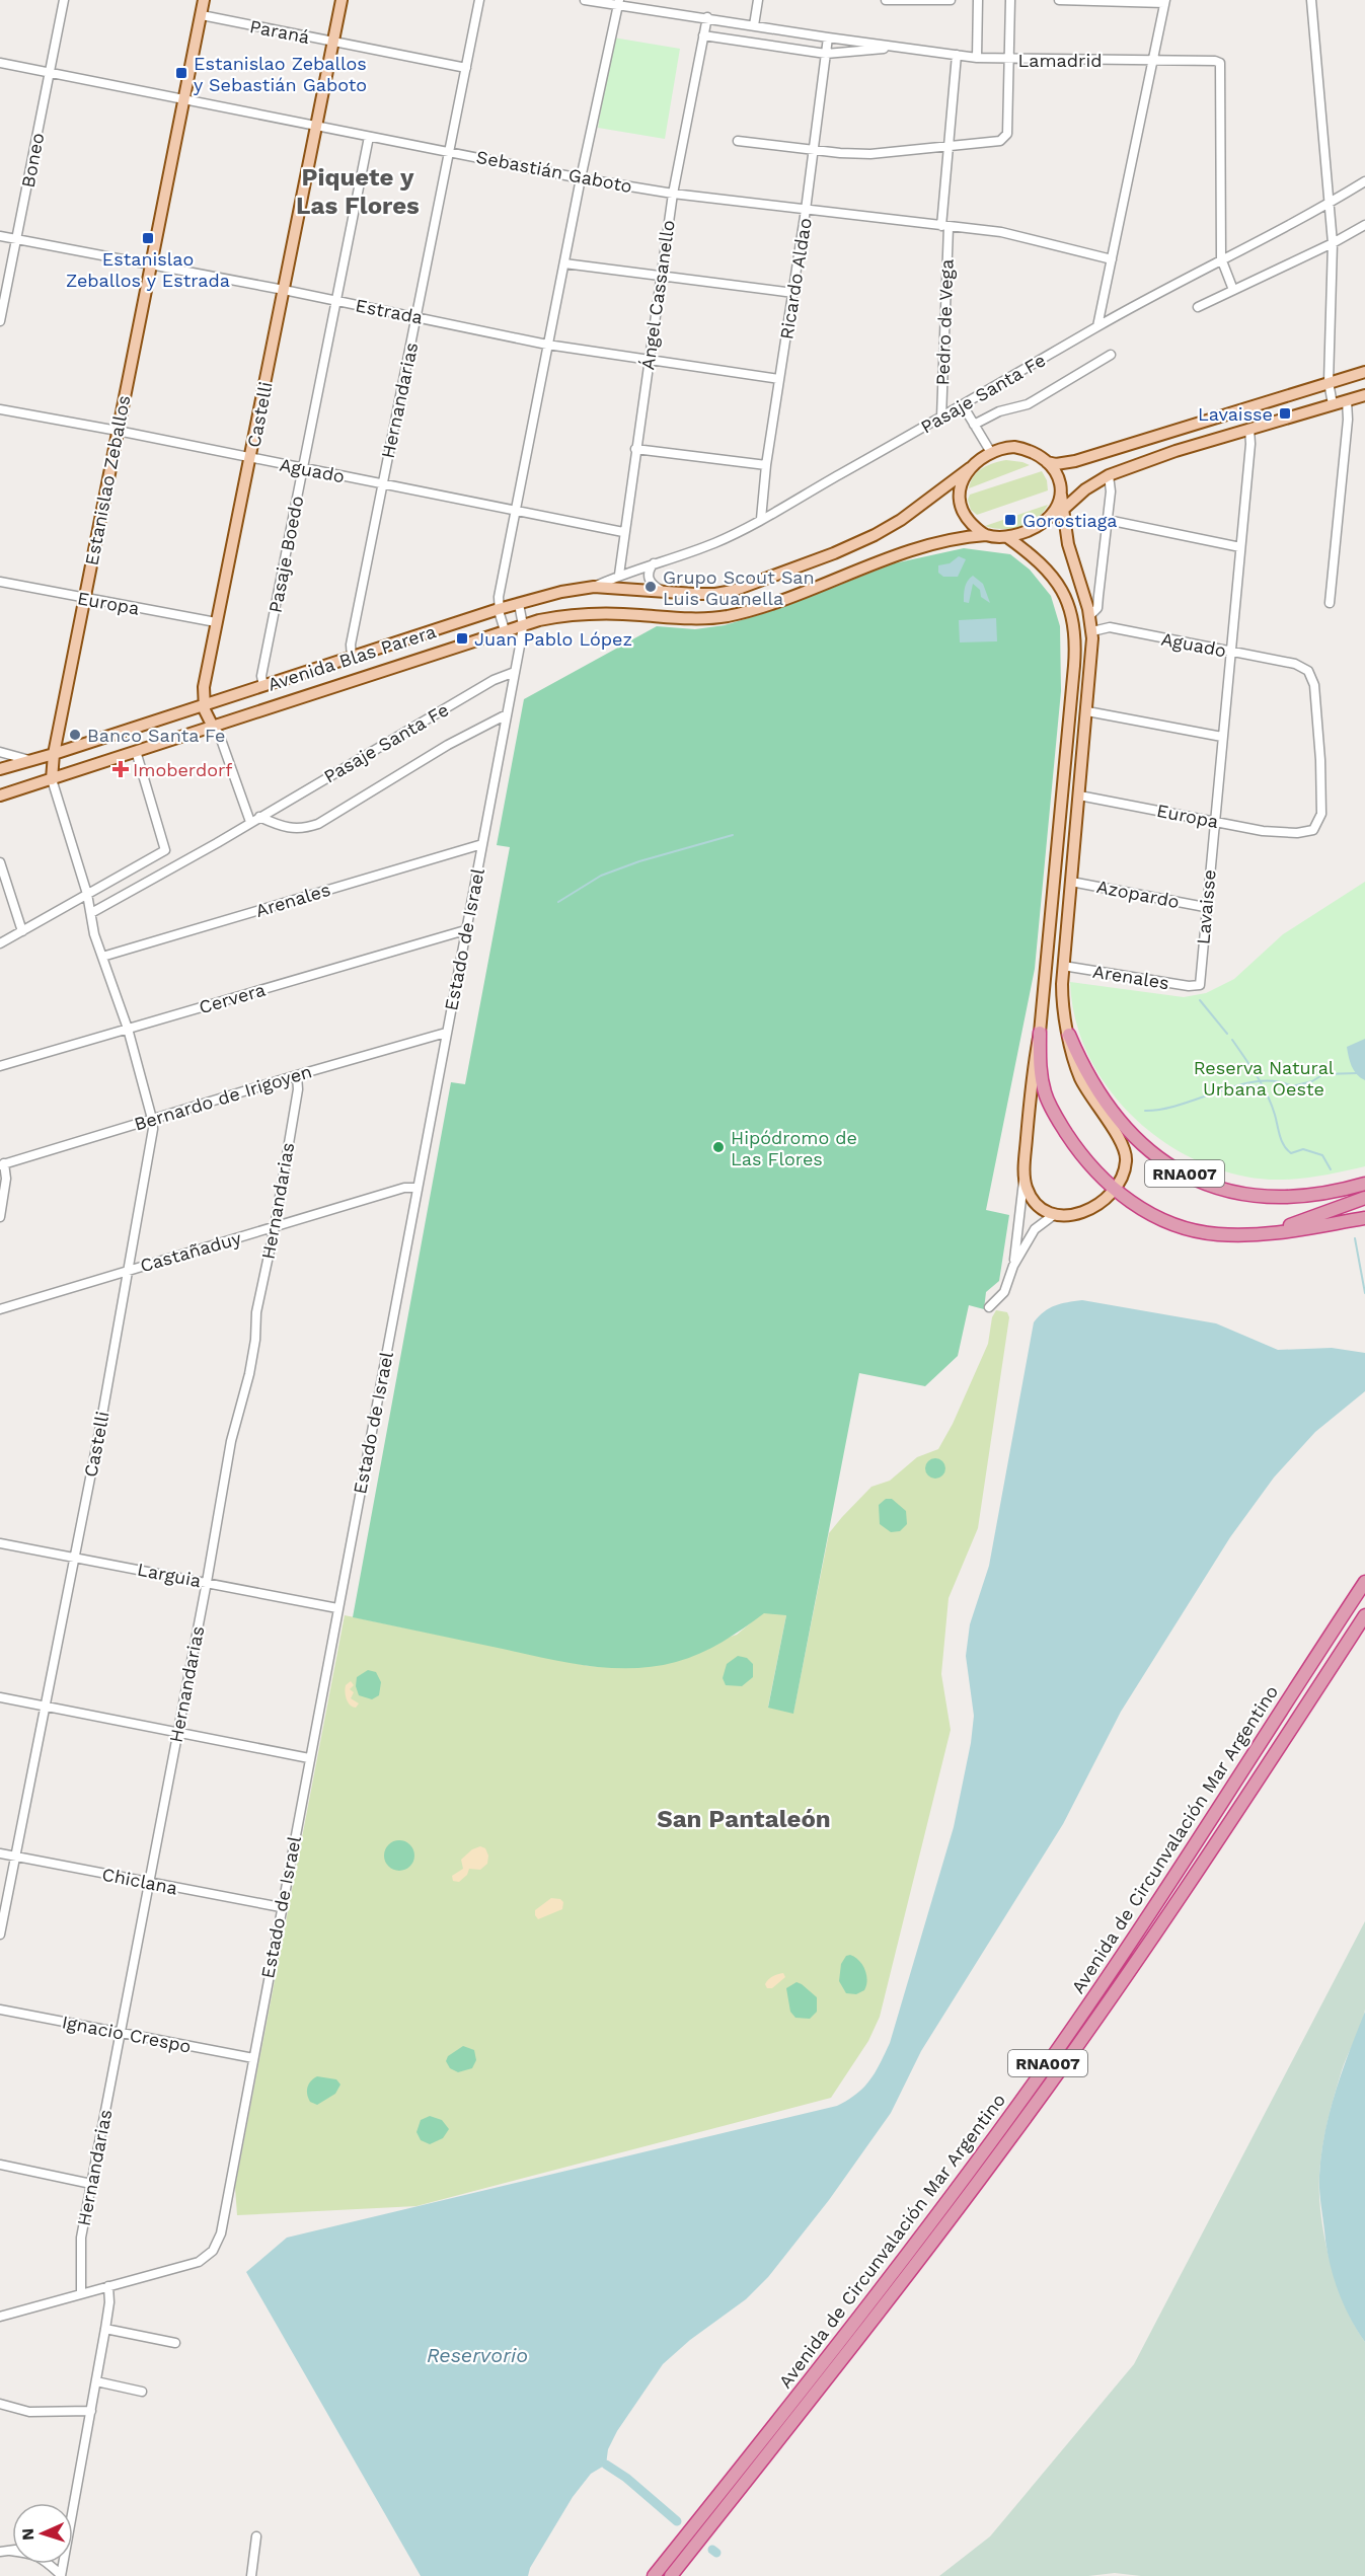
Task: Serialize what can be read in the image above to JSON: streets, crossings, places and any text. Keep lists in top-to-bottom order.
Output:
{
  "streets": {
    "highway": ["RNA007", "Avenida de Circunvalación Mar Argentino"],
    "main road": ["Castelli", "Estanislao Zeballos", "Avenida Blas Parera"],
    "street": [
      "Paraná",
      "Lamadrid",
      "Boneo",
      "Sebastián Gaboto",
      "Ricardo Aldao",
      "Ángel Cassanello",
      "Estrada",
      "Pedro de Vega",
      "Pasaje Santa Fe",
      "Hernandarias",
      "Aguado",
      "Pasaje Boedo",
      "Europa",
      "Azopardo",
      "Arenales",
      "Lavaisse",
      "Estado de Israel",
      "Cervera",
      "Bernardo de Irigoyen",
      "Castañaduy",
      "Larguia",
      "Chiclana",
      "Ignacio Crespo"
    ]
  },
  "crossings": [
    ["Paraná", "Hernandarias"],
    ["Paraná", "Castelli"],
    ["Paraná", "Estanislao Zeballos"],
    ["Lamadrid", "Ricardo Aldao"],
    ["Lamadrid", "Ángel Cassanello"],
    ["Lamadrid", "Pedro de Vega"],
    ["Lamadrid", "Pasaje Santa Fe"],
    ["Boneo", "Sebastián Gaboto"],
    ["Boneo", "Estrada"],
    ["Sebastián Gaboto", "Ricardo Aldao"],
    ["Sebastián Gaboto", "Ángel Cassanello"],
    ["Sebastián Gaboto", "Pedro de Vega"],
    ["Sebastián Gaboto", "Hernandarias"],
    ["Sebastián Gaboto", "Castelli"],
    ["Sebastián Gaboto", "Estanislao Zeballos"],
    ["Sebastián Gaboto", "Pasaje Boedo"],
    ["Ricardo Aldao", "Estrada"],
    ["Ricardo Aldao", "Pasaje Santa Fe"],
    ["Ángel Cassanello", "Estrada"],
    ["Ángel Cassanello", "Pasaje Santa Fe"],
    ["Ángel Cassanello", "Aguado"],
    ["Estrada", "Hernandarias"],
    ["Estrada", "Castelli"],
    ["Estrada", "Estanislao Zeballos"],
    ["Estrada", "Pasaje Boedo"],
    ["Pedro de Vega", "Pasaje Santa Fe"],
    ["Pedro de Vega", "Avenida Blas Parera"],
    ["Pasaje Santa Fe", "Castelli"],
    ["Pasaje Santa Fe", "Estanislao Zeballos"],
    ["Pasaje Santa Fe", "Avenida Blas Parera"],
    ["Pasaje Santa Fe", "Estado de Israel"],
    ["Hernandarias", "Aguado"],
    ["Hernandarias", "Avenida Blas Parera"],
    ["Hernandarias", "Bernardo de Irigoyen"],
    ["Hernandarias", "Castañaduy"],
    ["Hernandarias", "Larguia"],
    ["Hernandarias", "Chiclana"],
    ["Hernandarias", "Ignacio Crespo"],
    ["Castelli", "Aguado"],
    ["Castelli", "Estanislao Zeballos"],
    ["Castelli", "Europa"],
    ["Castelli", "Avenida Blas Parera"],
    ["Castelli", "Arenales"],
    ["Castelli", "Cervera"],
    ["Castelli", "Bernardo de Irigoyen"],
    ["Castelli", "Castañaduy"],
    ["Castelli", "Larguia"],
    ["Castelli", "Chiclana"],
    ["Aguado", "Estanislao Zeballos"],
    ["Aguado", "Pasaje Boedo"],
    ["Aguado", "Europa"],
    ["Aguado", "Lavaisse"],
    ["Estanislao Zeballos", "Europa"],
    ["Estanislao Zeballos", "Avenida Blas Parera"],
    ["Estanislao Zeballos", "Arenales"],
    ["Pasaje Boedo", "Avenida Blas Parera"],
    ["Europa", "Lavaisse"],
    ["Avenida Blas Parera", "Estado de Israel"],
    ["Azopardo", "Lavaisse"],
    ["Arenales", "Lavaisse"],
    ["Arenales", "Estado de Israel"],
    ["Estado de Israel", "Cervera"],
    ["Estado de Israel", "Bernardo de Irigoyen"],
    ["Estado de Israel", "Castañaduy"],
    ["Estado de Israel", "Larguia"],
    ["Estado de Israel", "Chiclana"],
    ["Estado de Israel", "Ignacio Crespo"]
  ],
  "districts": ["Piquete y Las Flores", "San Pantaleón"],
  "water": ["Reservorio"],
  "parks": ["Reserva Natural Urbana Oeste"],
  "places": {
    "transit": [
      "Estanislao Zeballos y Sebastián Gaboto",
      "Estanislao Zeballos y Estrada",
      "Lavaisse",
      "Gorostiaga",
      "Juan Pablo López"
    ],
    "other": ["Grupo Scout San Luis Guanella", "Banco Santa Fe", "Hipódromo de Las Flores"],
    "health": ["Imoberdorf"]
  },
  "north": "left"
}
